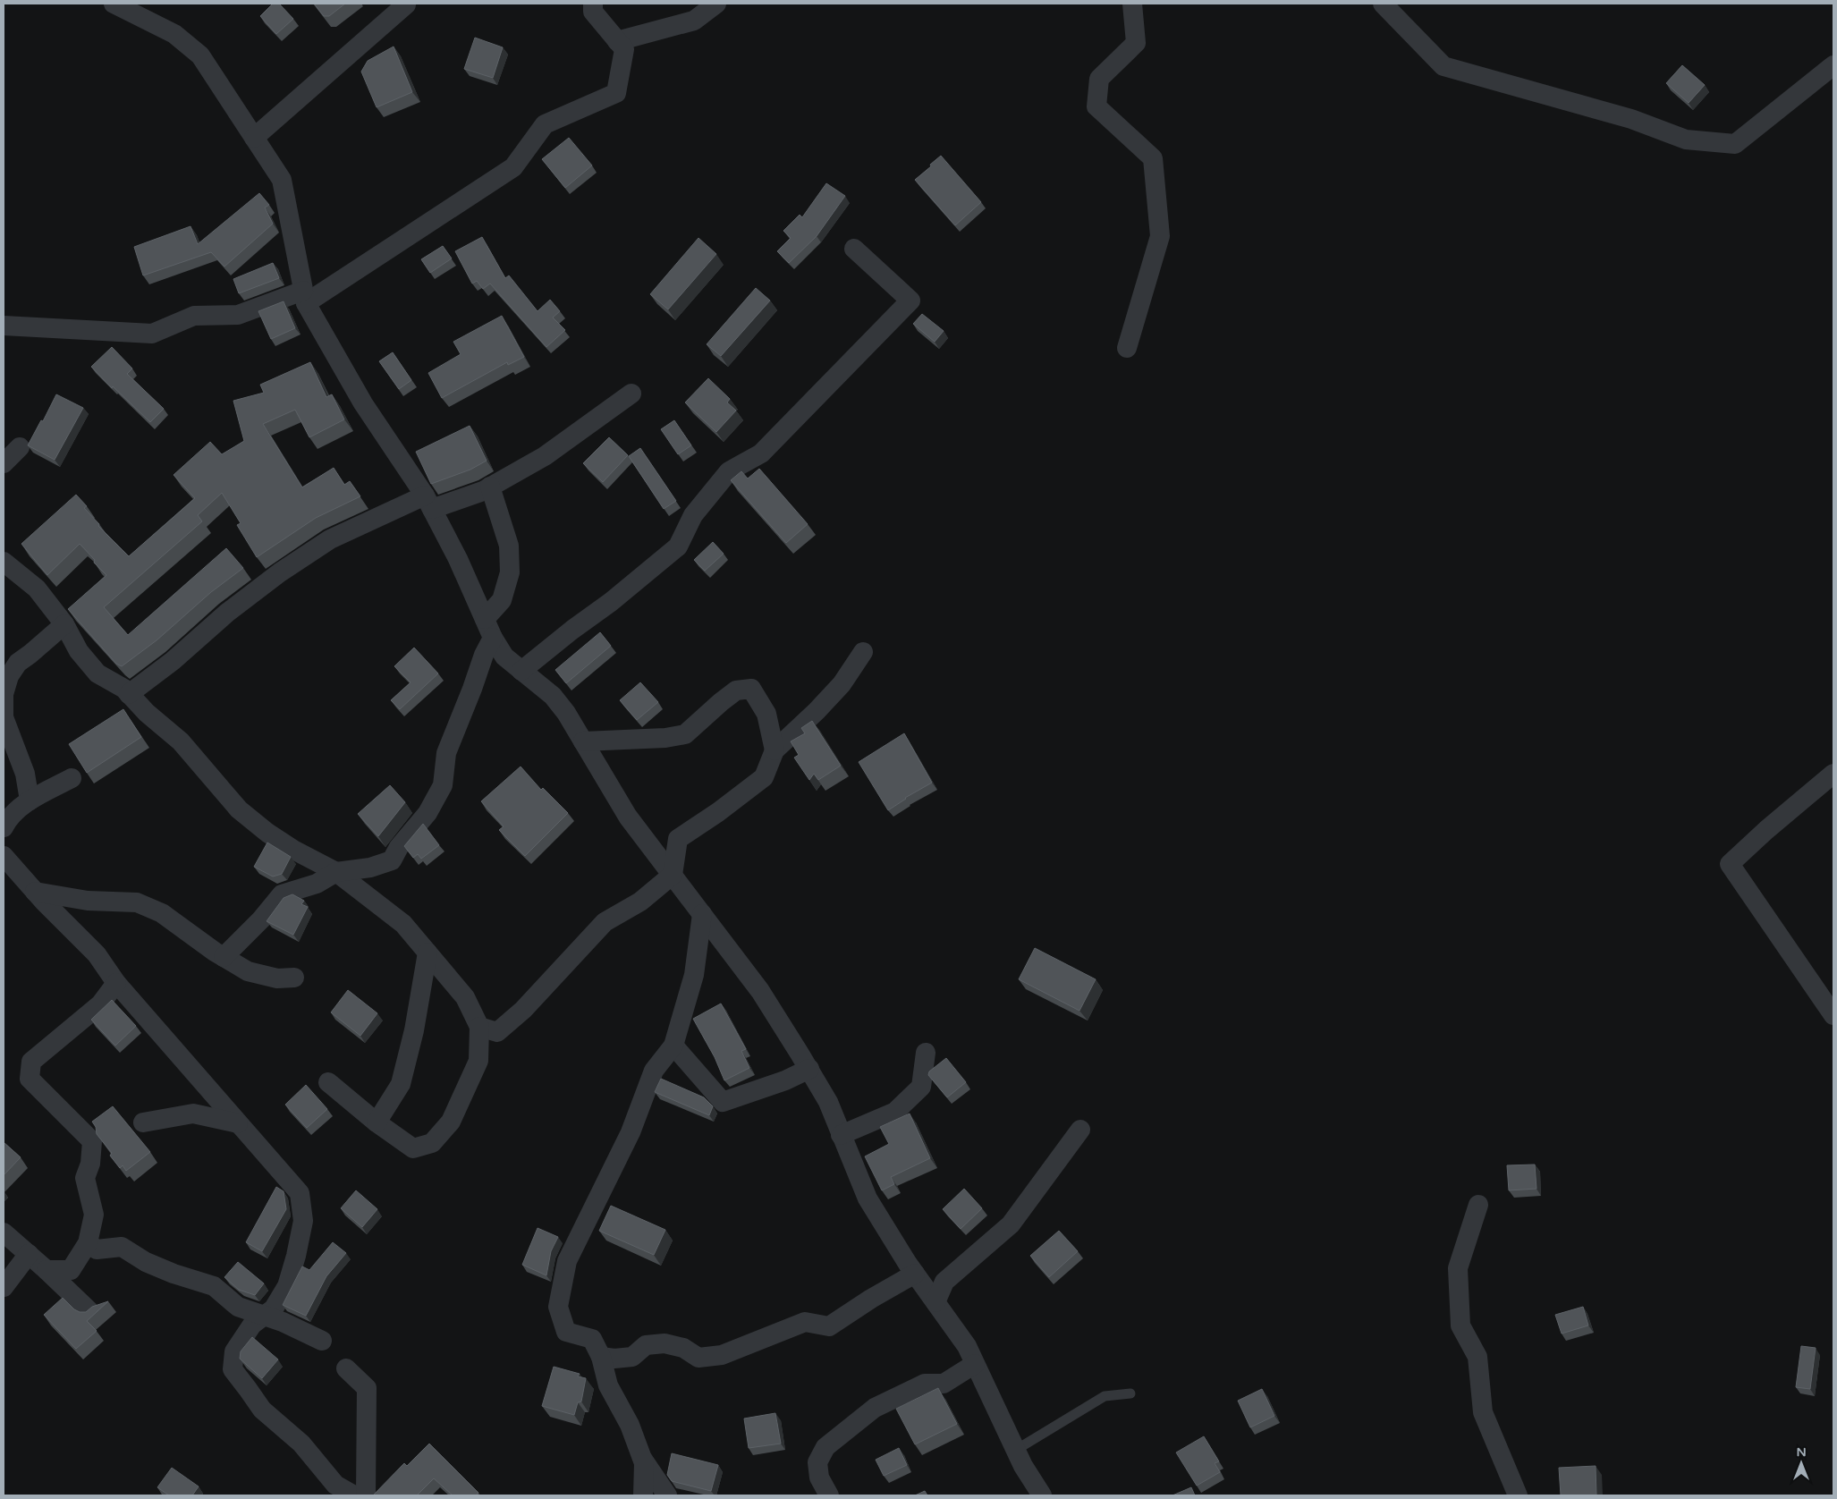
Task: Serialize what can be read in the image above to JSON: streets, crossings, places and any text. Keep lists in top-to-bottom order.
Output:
{
  "north": "top"
}
